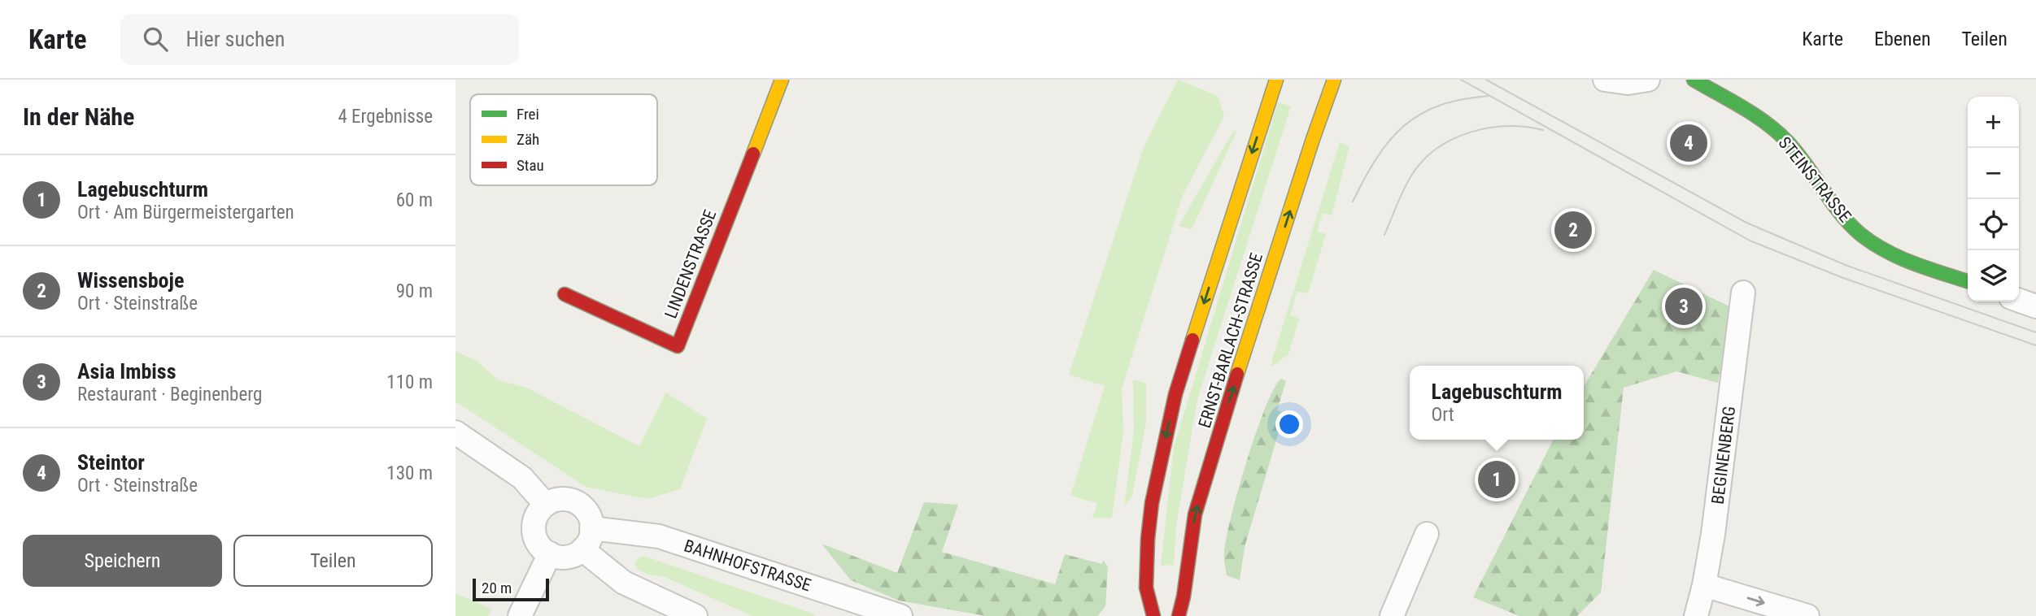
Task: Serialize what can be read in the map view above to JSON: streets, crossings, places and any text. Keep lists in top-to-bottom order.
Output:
{
  "streets": {
    "main road": ["STEINSTRASSE", "LINDENSTRASSE", "ERNST-BARLACH-STRASSE"],
    "street": ["BEGINENBERG", "BAHNHOFSTRASSE"]
  },
  "legend": ["Frei", "Zäh", "Stau"],
  "scale_bar": "20 m",
  "page": {
    "header": "Karte",
    "search": "Hier suchen",
    "nav": ["Karte", "Ebenen", "Teilen"],
    "heading": ["In der Nähe", "4 Ergebnisse"],
    "map_buttons": ["+", "−"],
    "pins": [
      "4",
      "2",
      "3",
      "1"
    ],
    "list": [
      {
        "mark": "1",
        "name": "Lagebuschturm",
        "note": "Ort · Am Bürgermeistergarten",
        "value": "60 m"
      },
      {
        "mark": "2",
        "name": "Wissensboje",
        "note": "Ort · Steinstraße",
        "value": "90 m"
      },
      {
        "mark": "3",
        "name": "Asia Imbiss",
        "note": "Restaurant · Beginenberg",
        "value": "110 m"
      },
      {
        "mark": "4",
        "name": "Steintor",
        "note": "Ort · Steinstraße",
        "value": "130 m"
      }
    ],
    "popup": ["Lagebuschturm", "Ort"],
    "buttons": ["Speichern", "Teilen"],
    "scale": "20 m"
  }
}
